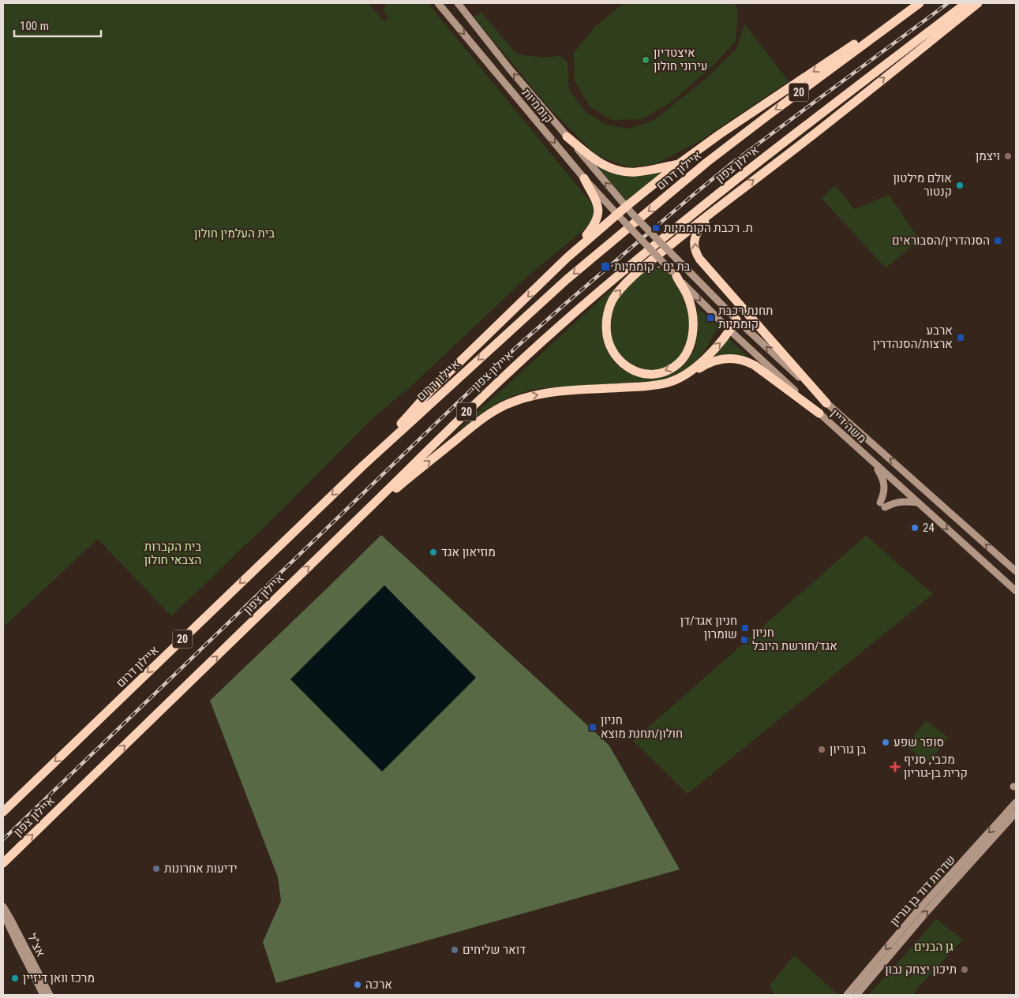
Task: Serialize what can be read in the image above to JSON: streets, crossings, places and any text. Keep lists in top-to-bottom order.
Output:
{
  "streets": {
    "highway": ["20", "איילון צפון", "איילון דרום"],
    "main road": [
      "קוממיות",
      "משה דיין",
      "שדרות דוד בן גוריון",
      "אצ\"ל"
    ]
  },
  "crossings": [
    ["קוממיות", "משה דיין"]
  ],
  "one_way": ["איילון צפון"],
  "parks": ["בית העלמין חולון", "בית הקברות הצבאי חולון", "גן הבנים"],
  "places": {
    "other": [
      "איצטדיון עירוני חולון",
      "ויצמן",
      "אולם מילטון קנטור",
      "24",
      "מוזיאון אגד",
      "סופר שפע",
      "בן גוריון",
      "ידיעות אחרונות",
      "דואר שליחים",
      "תיכון יצחק נבון",
      "מרכז וואן דיזיין",
      "ארכה"
    ],
    "transit": [
      "ת. רכבת הקוממיות",
      "הסנהדרין/הסבוראים",
      "בת ים - קוממיות",
      "תחנת רכבת קוממיות",
      "ארבע ארצות/הסנהדרין",
      "חניון אגד/דן שומרון",
      "חניון אגד/חורשת היובל",
      "חניון חולון/תחנת מוצא"
    ],
    "health": ["מכבי, סניף קרית בן-גוריון"]
  },
  "scale_bar": "100 m"
}
